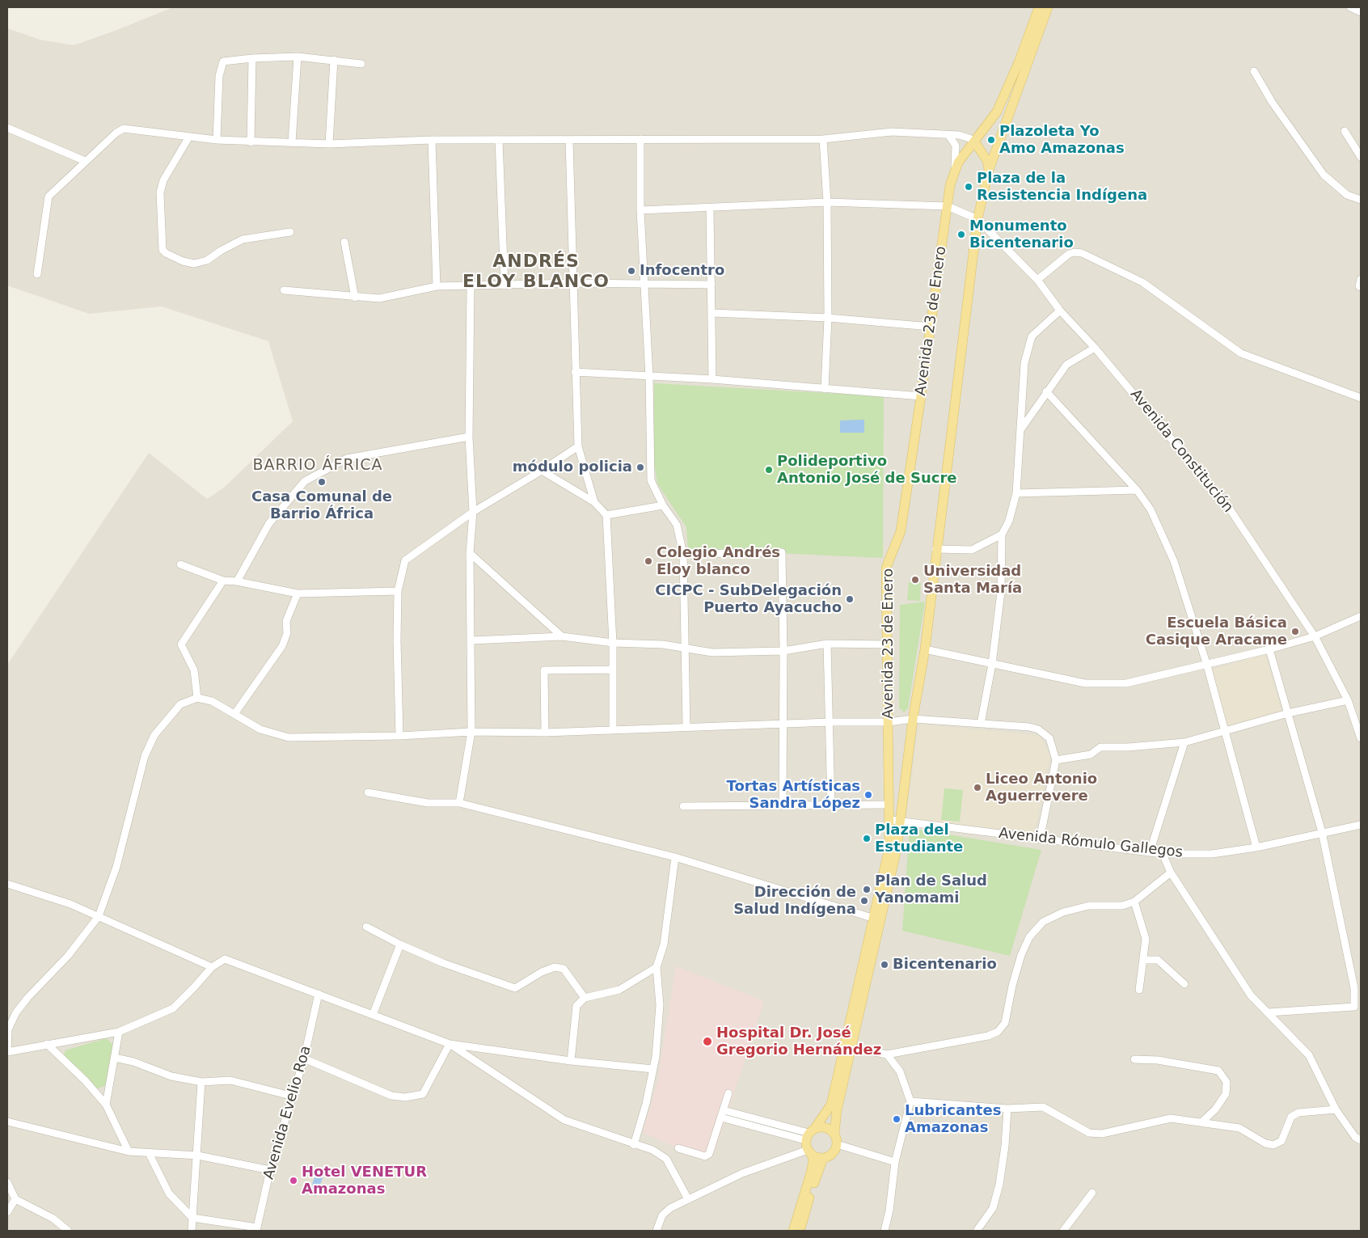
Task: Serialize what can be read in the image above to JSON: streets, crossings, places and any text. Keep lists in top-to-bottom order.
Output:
{
  "streets": {
    "main road": ["Avenida 23 de Enero"],
    "street": ["Avenida Constitución", "Avenida Rómulo Gallegos", "Avenida Evelio Roa"]
  },
  "crossings": [
    ["Avenida 23 de Enero", "Avenida Constitución"],
    ["Avenida 23 de Enero", "Avenida Rómulo Gallegos"]
  ],
  "districts": ["ANDRÉS ELOY BLANCO", "BARRIO ÁFRICA"],
  "places": [
    "Plazoleta Yo Amo Amazonas",
    "Plaza de la Resistencia Indígena",
    "Monumento Bicentenario",
    "Infocentro",
    "módulo policia",
    "Polideportivo Antonio José de Sucre",
    "Casa Comunal de Barrio África",
    "Colegio Andrés Eloy blanco",
    "Universidad Santa María",
    "CICPC - SubDelegación Puerto Ayacucho",
    "Escuela Básica Casique Aracame",
    "Liceo Antonio Aguerrevere",
    "Tortas Artísticas Sandra López",
    "Plaza del Estudiante",
    "Plan de Salud Yanomami",
    "Dirección de Salud Indígena",
    "Bicentenario",
    "Hospital Dr. José Gregorio Hernández",
    "Lubricantes Amazonas",
    "Hotel VENETUR Amazonas"
  ]
}
